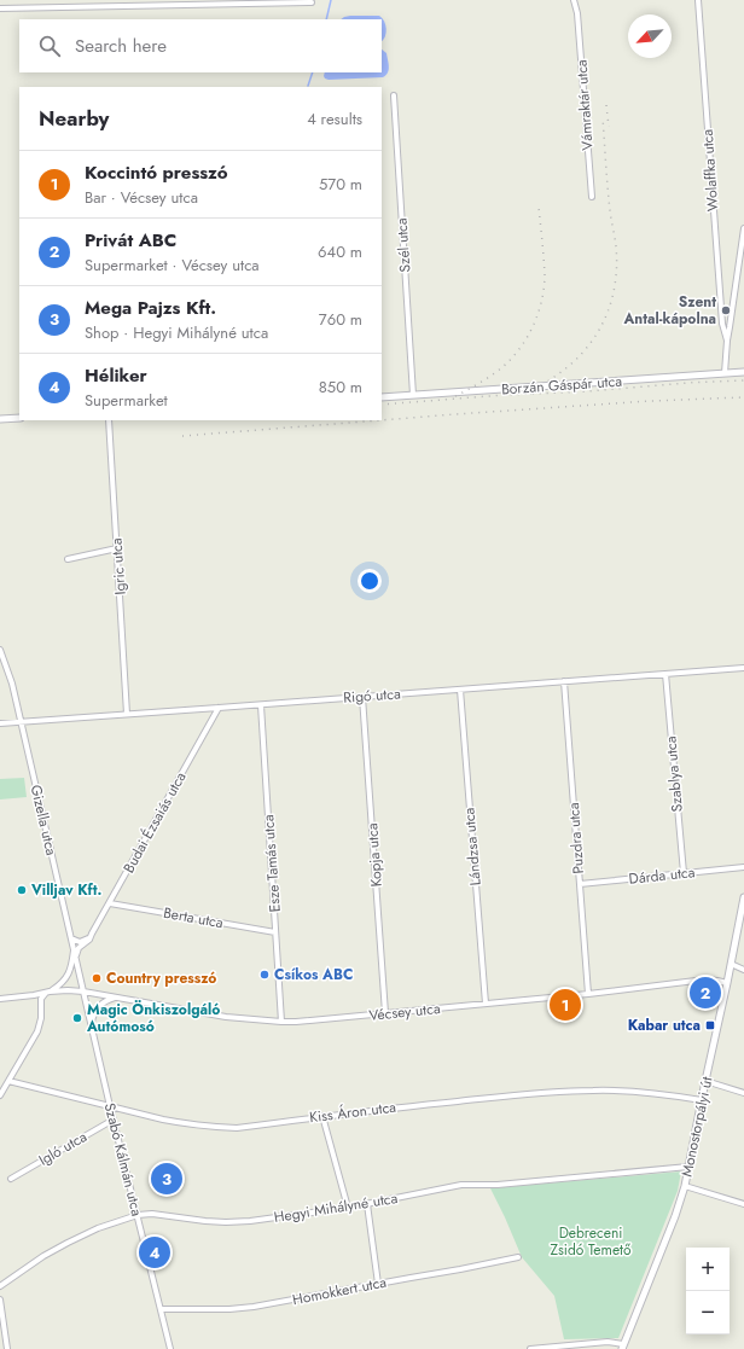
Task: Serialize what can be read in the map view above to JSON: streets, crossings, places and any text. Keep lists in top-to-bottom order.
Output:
{
  "streets": {
    "street": [
      "Vámraktár utca",
      "Wolaffka utca",
      "Szél utca",
      "Borzán Gáspár utca",
      "Igric utca",
      "Rigó utca",
      "Szablya utca",
      "Gizella utca",
      "Budai Ézsaiás utca",
      "Puzdra utca",
      "Lándzsa utca",
      "Kopja utca",
      "Esze Tamás utca",
      "Dárda utca",
      "Berta utca",
      "Vécsey utca",
      "Kiss Áron utca",
      "Monostorpályi út",
      "Igló utca",
      "Szabó Kálmán utca",
      "Hegyi Mihályné utca",
      "Homokkert utca"
    ]
  },
  "crossings": [
    ["Szél utca", "Borzán Gáspár utca"],
    ["Igric utca", "Rigó utca"],
    ["Rigó utca", "Szablya utca"],
    ["Rigó utca", "Gizella utca"],
    ["Rigó utca", "Budai Ézsaiás utca"],
    ["Rigó utca", "Puzdra utca"],
    ["Rigó utca", "Lándzsa utca"],
    ["Rigó utca", "Kopja utca"],
    ["Rigó utca", "Esze Tamás utca"],
    ["Szablya utca", "Dárda utca"],
    ["Gizella utca", "Budai Ézsaiás utca"],
    ["Gizella utca", "Vécsey utca"],
    ["Gizella utca", "Szabó Kálmán utca"],
    ["Budai Ézsaiás utca", "Berta utca"],
    ["Puzdra utca", "Dárda utca"],
    ["Puzdra utca", "Vécsey utca"],
    ["Lándzsa utca", "Vécsey utca"],
    ["Kopja utca", "Vécsey utca"],
    ["Esze Tamás utca", "Berta utca"],
    ["Esze Tamás utca", "Vécsey utca"],
    ["Vécsey utca", "Monostorpályi út"],
    ["Vécsey utca", "Szabó Kálmán utca"],
    ["Kiss Áron utca", "Monostorpályi út"],
    ["Kiss Áron utca", "Szabó Kálmán utca"],
    ["Monostorpályi út", "Hegyi Mihályné utca"],
    ["Igló utca", "Szabó Kálmán utca"],
    ["Szabó Kálmán utca", "Hegyi Mihályné utca"],
    ["Szabó Kálmán utca", "Homokkert utca"]
  ],
  "parks": ["Debreceni Zsidó Temető"],
  "places": {
    "other": [
      "Szent Antal-kápolna",
      "Villjav Kft.",
      "Csíkos ABC",
      "Country presszó",
      "Magic Önkiszolgáló Autómosó"
    ],
    "transit": ["Kabar utca"]
  },
  "north": "bottom left",
  "page": {
    "search": "Search here",
    "heading": ["Nearby", "4 results"],
    "list": [
      {
        "mark": "1",
        "name": "Koccintó presszó",
        "note": "Bar · Vécsey utca",
        "value": "570 m"
      },
      {
        "mark": "2",
        "name": "Privát ABC",
        "note": "Supermarket · Vécsey utca",
        "value": "640 m"
      },
      {
        "mark": "3",
        "name": "Mega Pajzs Kft.",
        "note": "Shop · Hegyi Mihályné utca",
        "value": "760 m"
      },
      {
        "mark": "4",
        "name": "Héliker",
        "note": "Supermarket",
        "value": "850 m"
      }
    ],
    "pins": [
      "2",
      "1",
      "3",
      "4"
    ],
    "map_buttons": ["+", "−"]
  }
}
